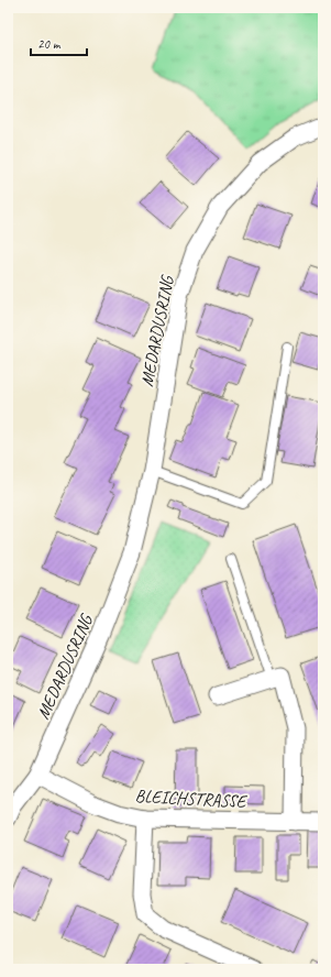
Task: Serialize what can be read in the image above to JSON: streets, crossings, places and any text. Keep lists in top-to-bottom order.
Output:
{
  "streets": {
    "street": ["MEDARDUSRING", "BLEICHSTRASSE"]
  },
  "crossings": [
    ["MEDARDUSRING", "BLEICHSTRASSE"]
  ],
  "scale_bar": "20 m"
}
